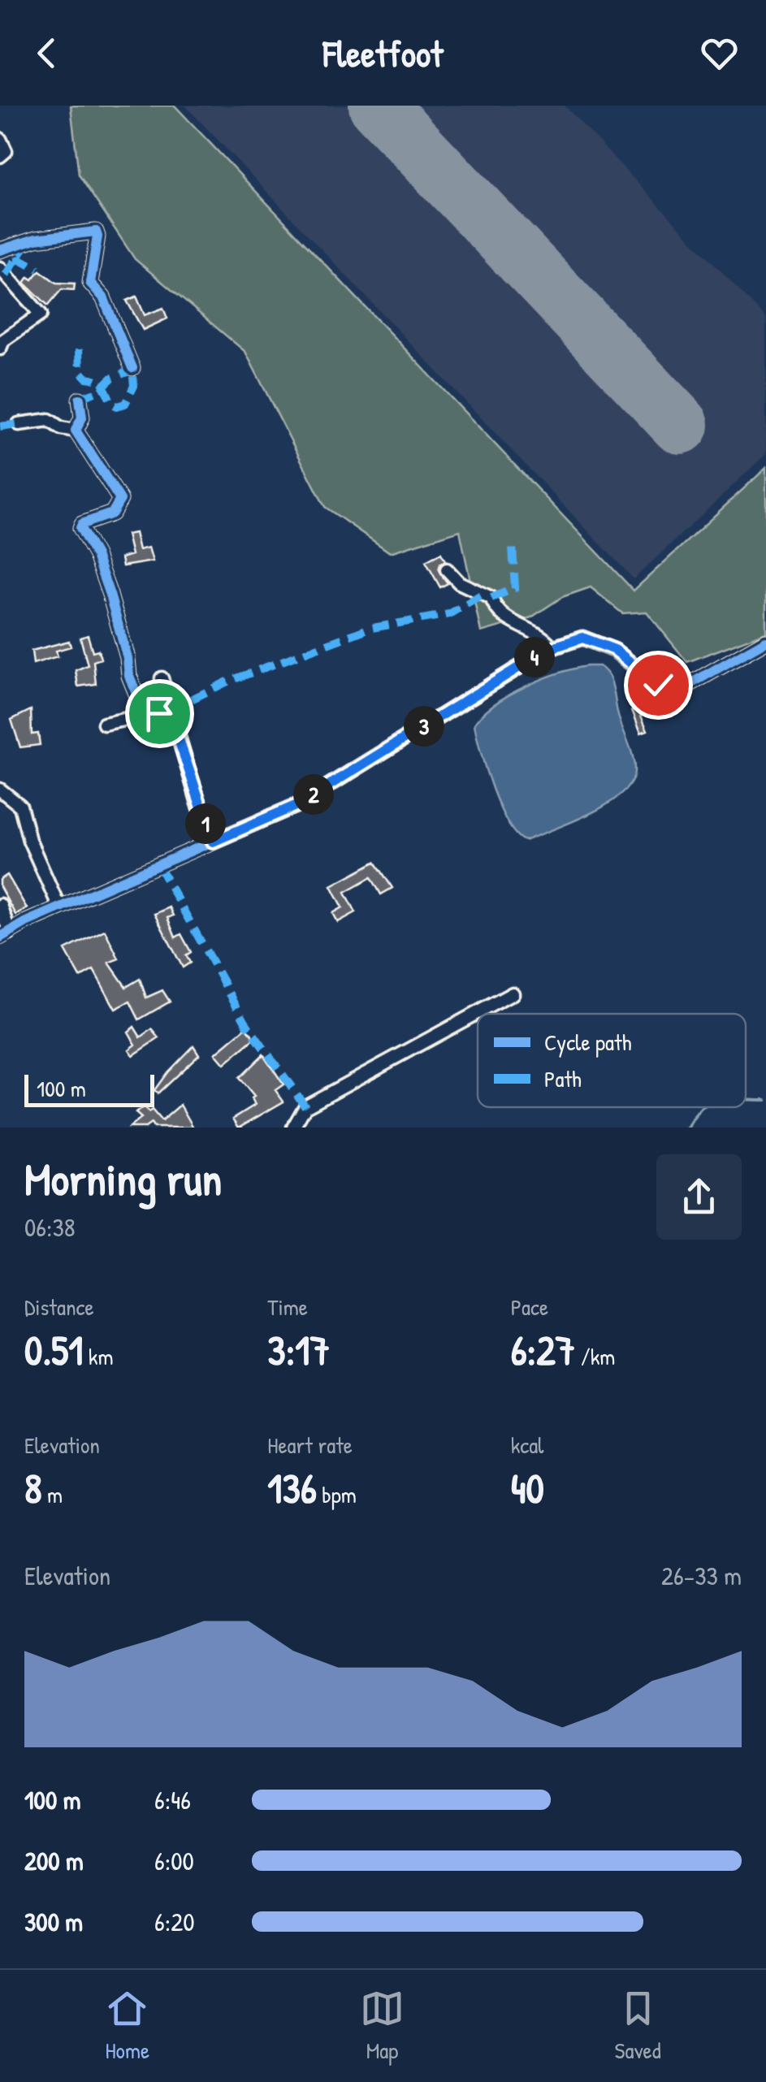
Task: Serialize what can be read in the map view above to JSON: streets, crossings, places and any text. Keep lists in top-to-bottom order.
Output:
{
  "legend": ["Cycle path", "Path"],
  "scale_bar": "100 m",
  "page": {
    "header": "Fleetfoot",
    "pins": [
      "4",
      "3",
      "2",
      "1"
    ],
    "scale": "100 m",
    "heading": ["Morning run", "06:38"],
    "stats": [
      ["Distance", "0.51 km"],
      ["Time", "3:17"],
      ["Pace", "6:27 /km"],
      ["Elevation", "8 m"],
      ["Heart rate", "136 bpm"],
      ["kcal", "40"]
    ],
    "chart": ["Elevation", "26–33 m"],
    "list": [
      {
        "name": "100 m",
        "note": "6:46"
      },
      {
        "name": "200 m",
        "note": "6:00"
      },
      {
        "name": "300 m",
        "note": "6:20"
      }
    ],
    "tabs": ["Home", "Map", "Saved"]
  }
}
